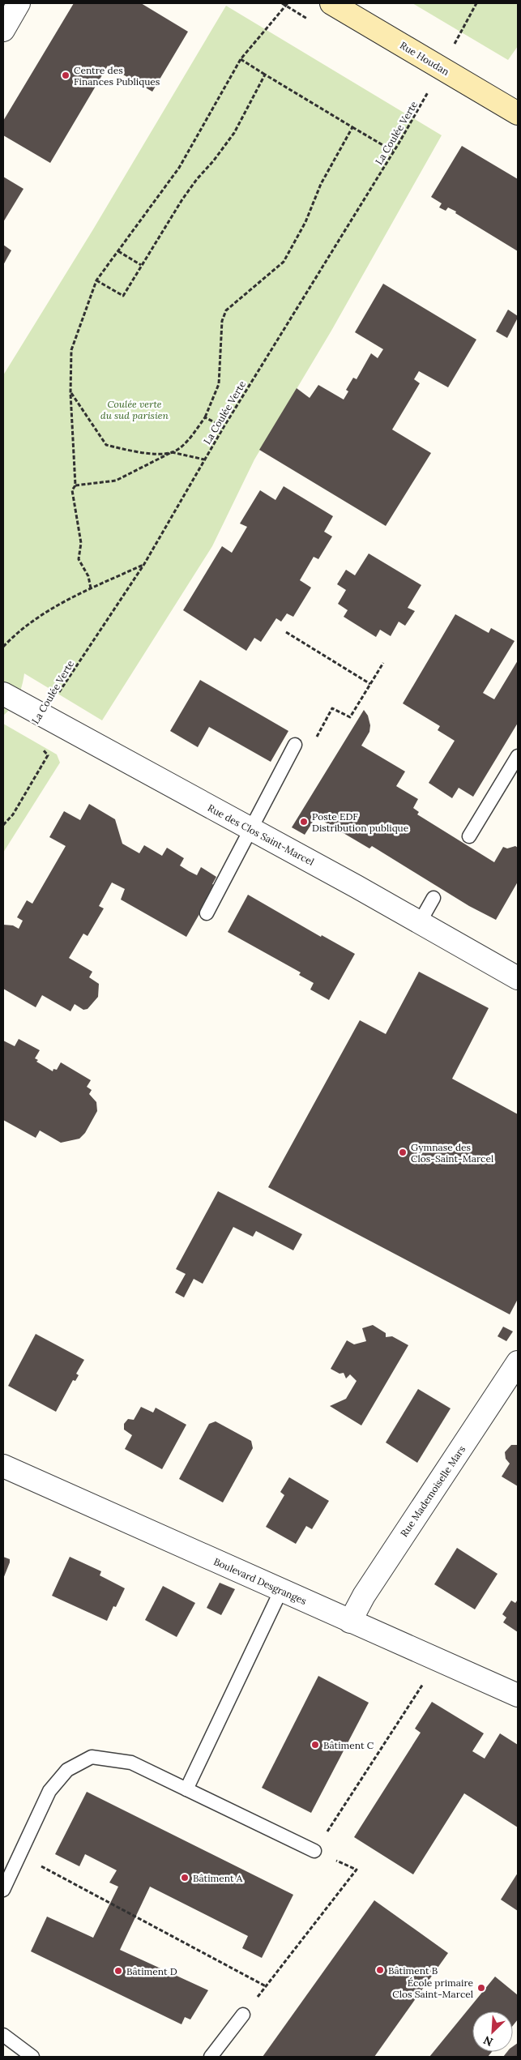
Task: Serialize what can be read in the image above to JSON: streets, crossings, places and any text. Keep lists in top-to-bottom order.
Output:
{
  "streets": {
    "main road": ["Rue Houdan"],
    "street": ["Rue des Clos Saint-Marcel", "Rue Mademoiselle Mars", "Boulevard Desgranges"],
    "path": ["La Coulée Verte"]
  },
  "crossings": [
    ["Rue Houdan", "La Coulée Verte"],
    ["La Coulée Verte", "Rue des Clos Saint-Marcel"],
    ["Rue Mademoiselle Mars", "Boulevard Desgranges"]
  ],
  "parks": ["Coulée verte du sud parisien"],
  "places": [
    "Centre des Finances Publiques",
    "Poste EDF Distribution publique",
    "Gymnase des Clos-Saint-Marcel",
    "Bâtiment C",
    "Bâtiment A",
    "Bâtiment B",
    "Bâtiment D",
    "École primaire Clos Saint-Marcel"
  ],
  "north": "bottom left"
}
